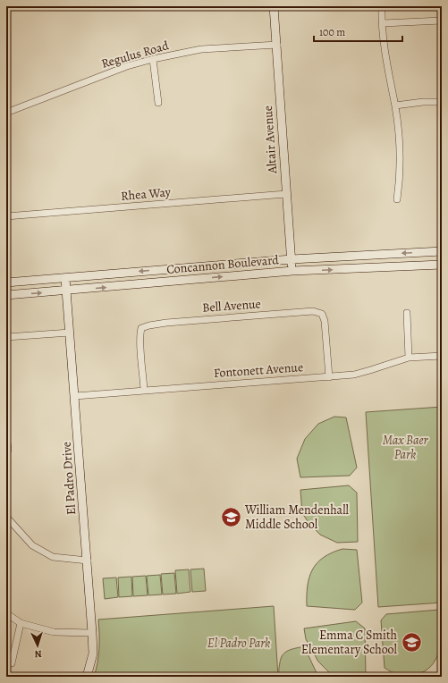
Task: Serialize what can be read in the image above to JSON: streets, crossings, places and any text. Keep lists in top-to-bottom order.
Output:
{
  "streets": {
    "main road": ["Altair Avenue", "Concannon Boulevard", "El Padro Drive"],
    "street": [
      "Regulus Road",
      "Rhea Way",
      "Bell Avenue",
      "Fontonett Avenue"
    ]
  },
  "crossings": [
    ["Regulus Road", "Altair Avenue"],
    ["Altair Avenue", "Rhea Way"],
    ["Altair Avenue", "Concannon Boulevard"],
    ["Concannon Boulevard", "El Padro Drive"],
    ["Bell Avenue", "Fontonett Avenue"],
    ["Fontonett Avenue", "El Padro Drive"]
  ],
  "parks": ["Max Baer Park", "El Padro Park"],
  "places": {
    "school or university": ["William Mendenhall Middle School", "Emma C Smith Elementary School"]
  },
  "scale_bar": "100 m",
  "north": "bottom"
}
